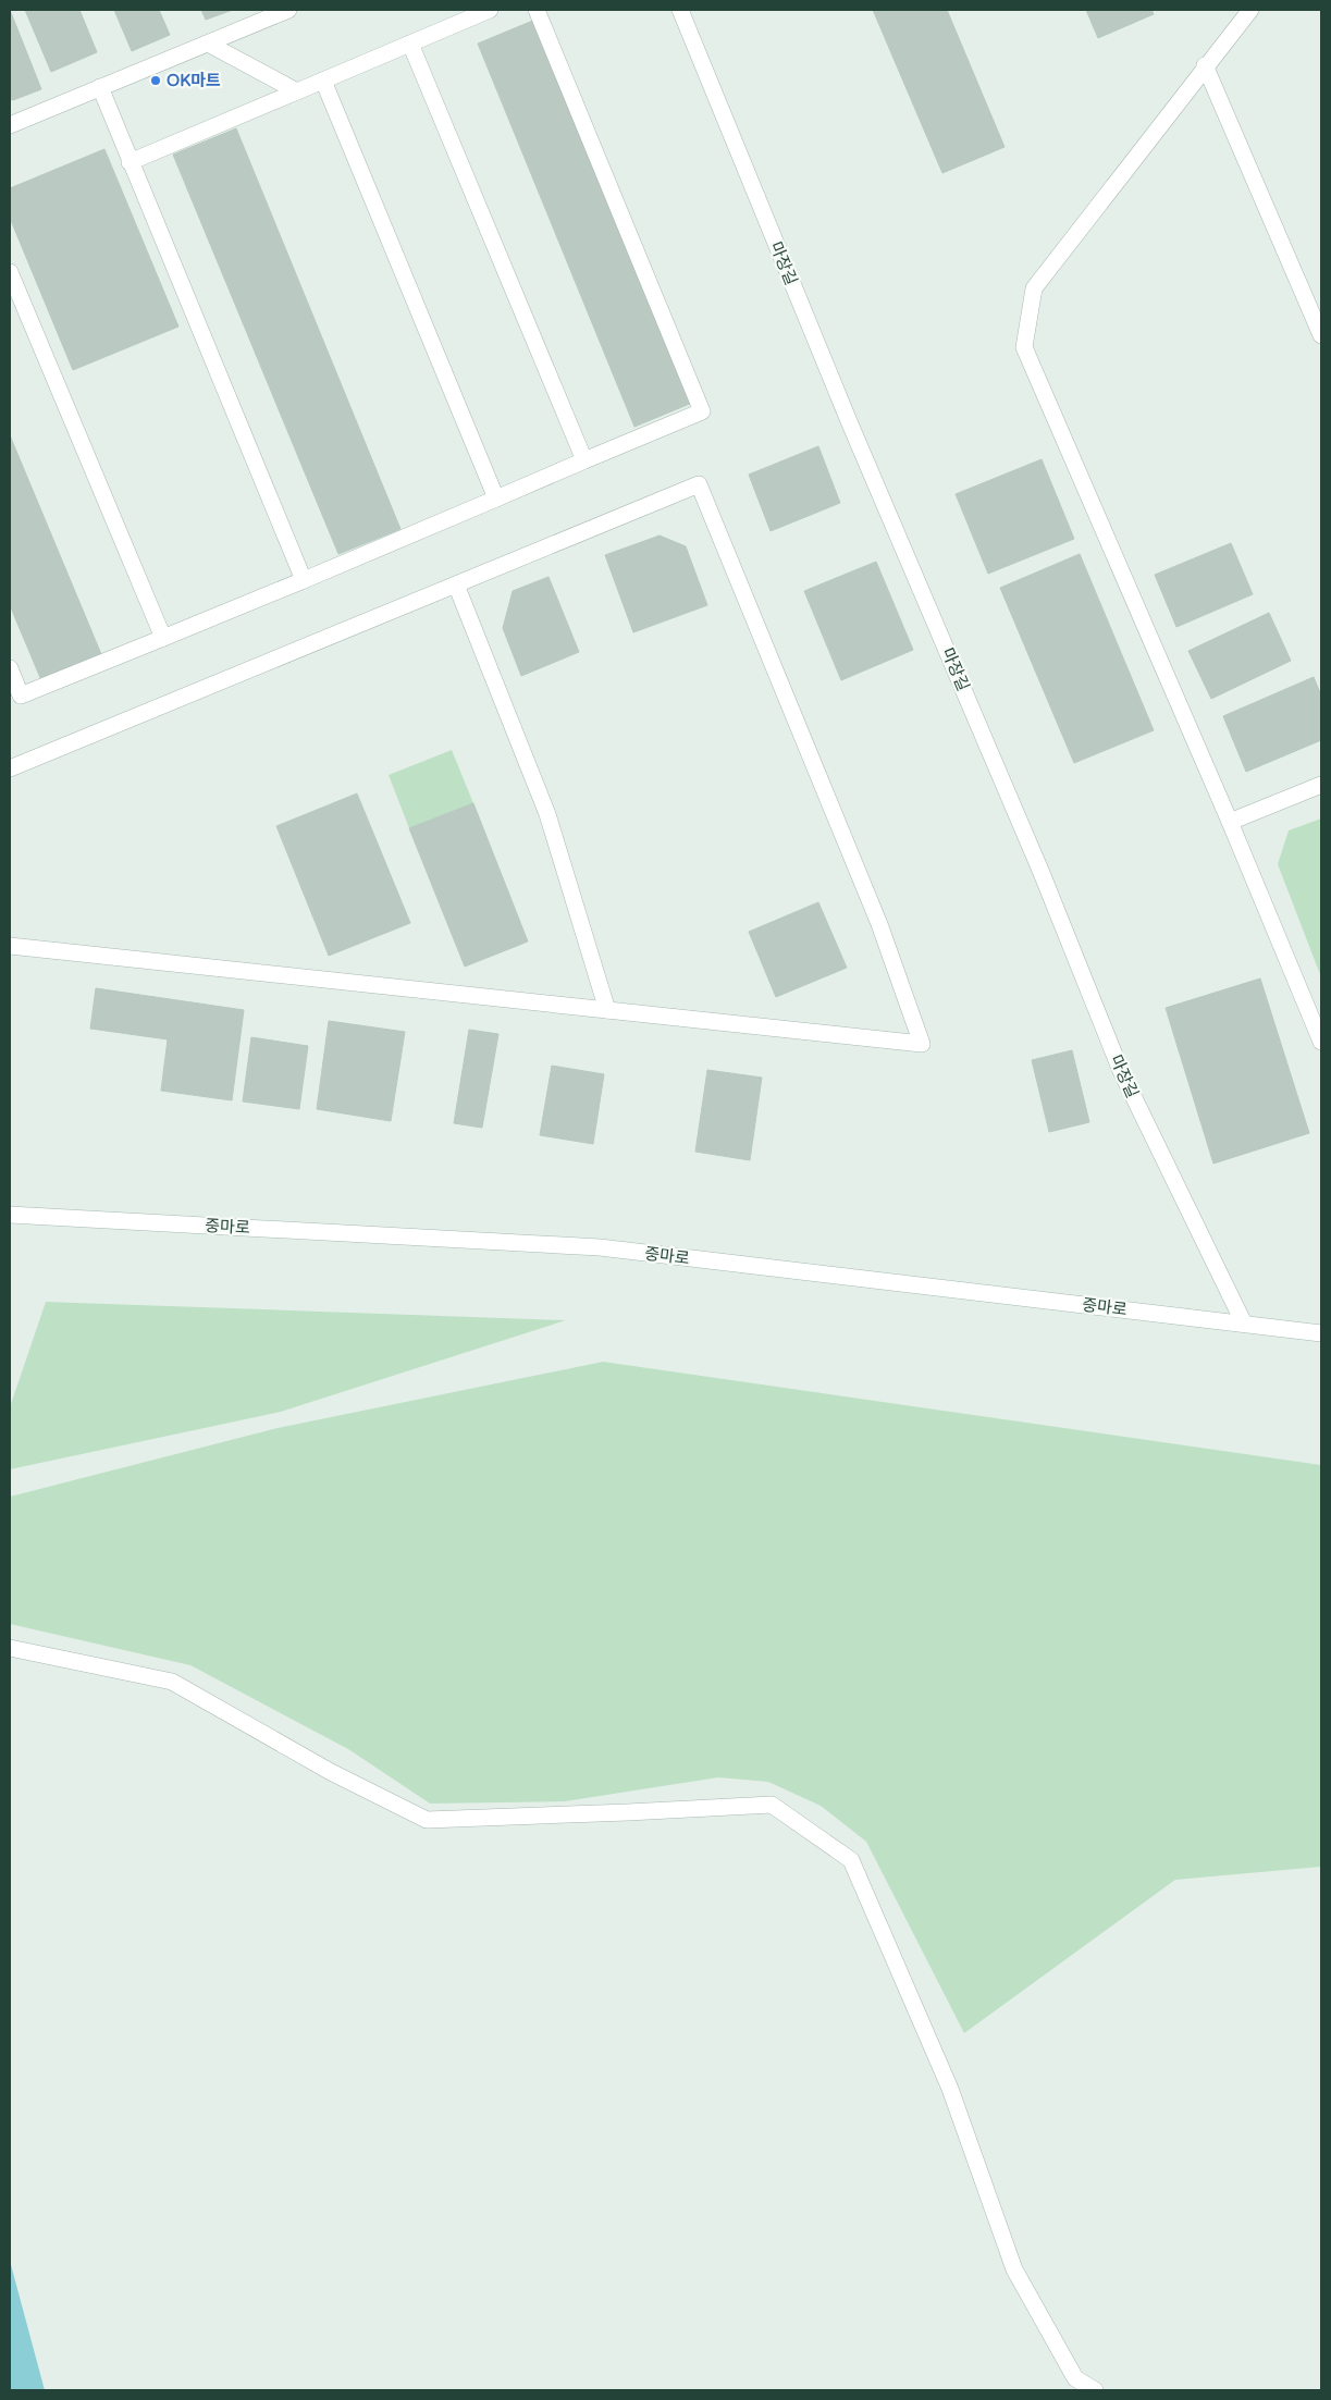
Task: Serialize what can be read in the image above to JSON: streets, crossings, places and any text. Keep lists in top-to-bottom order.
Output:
{
  "streets": {
    "street": ["마장길", "중마로"]
  },
  "crossings": [
    ["마장길", "중마로"]
  ],
  "places": ["OK마트"]
}
